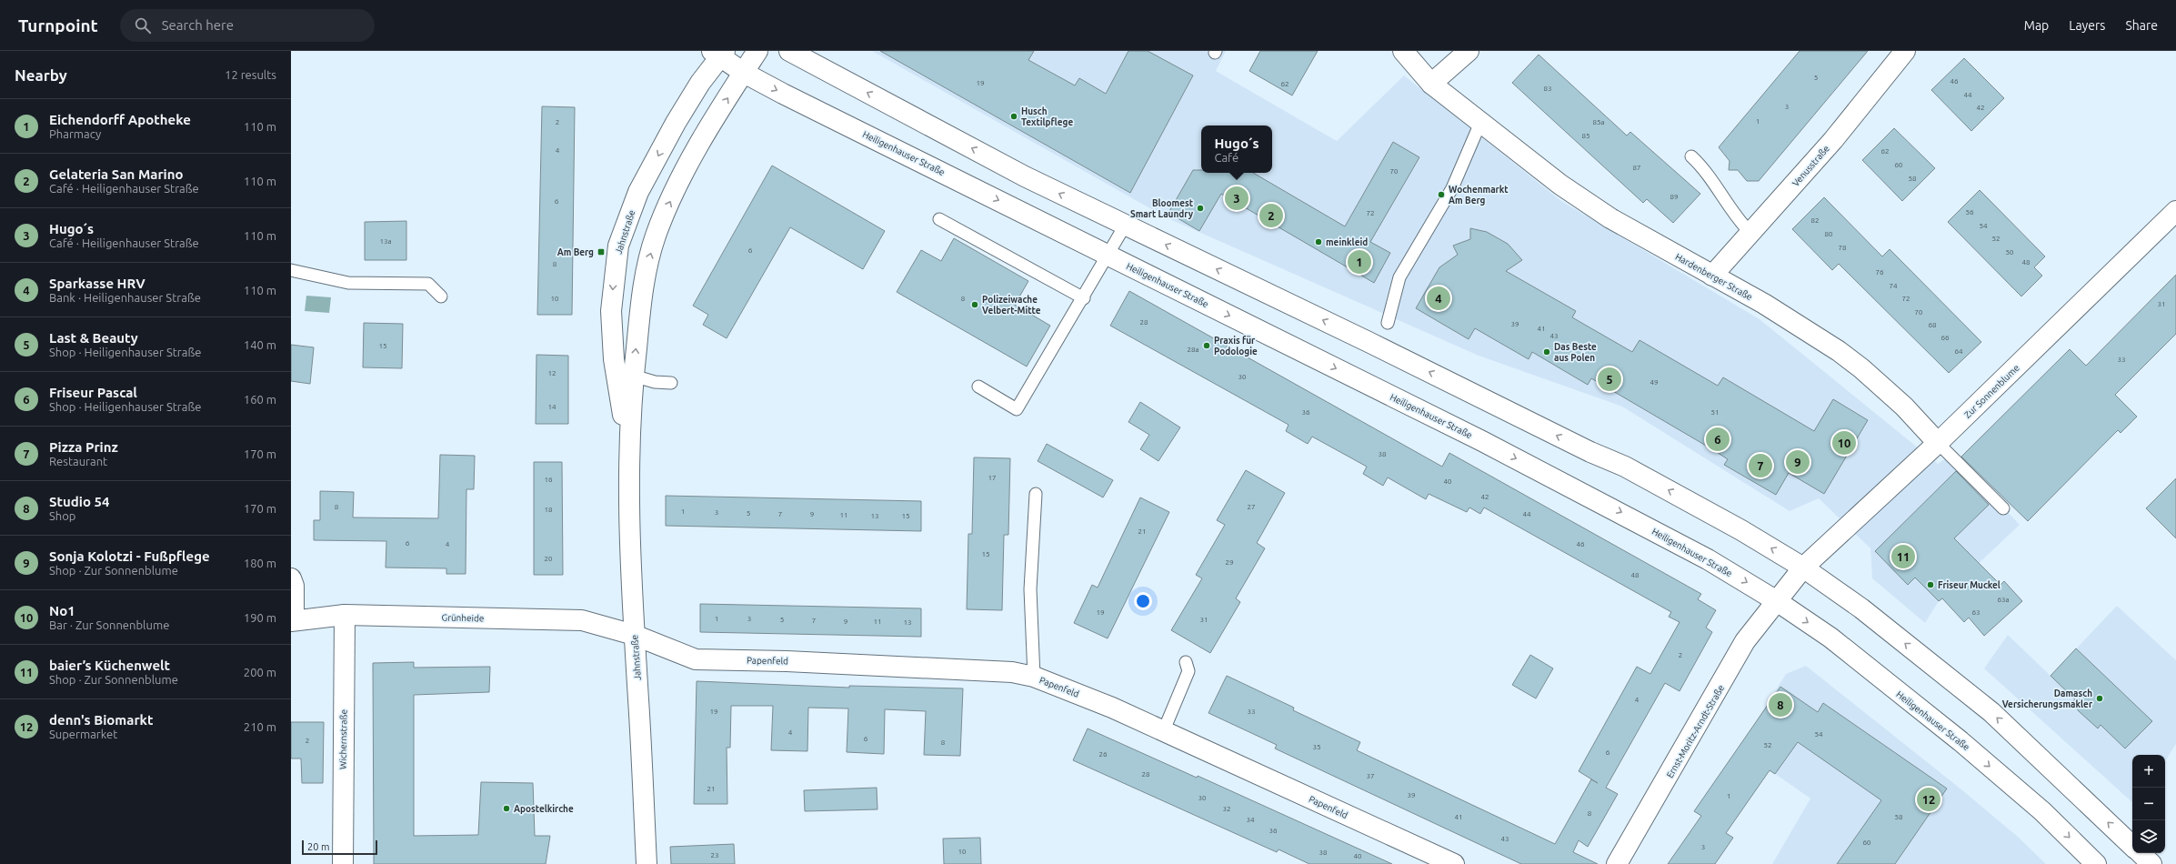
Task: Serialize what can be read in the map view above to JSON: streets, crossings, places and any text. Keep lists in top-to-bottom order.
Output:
{
  "streets": {
    "street": [
      "Heiligenhauser Straße",
      "Venusstraße",
      "Jahnstraße",
      "Hardenberger Straße",
      "Zur Sonnenblume",
      "Grünheide",
      "Papenfeld",
      "Ernst-Moritz-Arndt-Straße",
      "Wichernstraße"
    ]
  },
  "crossings": [
    ["Heiligenhauser Straße", "Jahnstraße"],
    ["Heiligenhauser Straße", "Ernst-Moritz-Arndt-Straße"],
    ["Venusstraße", "Hardenberger Straße"],
    ["Jahnstraße", "Grünheide"],
    ["Jahnstraße", "Papenfeld"],
    ["Hardenberger Straße", "Zur Sonnenblume"],
    ["Zur Sonnenblume", "Ernst-Moritz-Arndt-Straße"],
    ["Grünheide", "Papenfeld"],
    ["Grünheide", "Wichernstraße"]
  ],
  "places": {
    "other": [
      "Husch Textilpflege",
      "Wochenmarkt Am Berg",
      "Bloomest Smart Laundry",
      "meinkleid",
      "Polizeiwache Velbert-Mitte",
      "Praxis für Podologie",
      "Das Beste aus Polen",
      "Friseur Muckel",
      "Damasch Versicherungsmakler",
      "Apostelkirche"
    ],
    "transit": ["Am Berg"]
  },
  "house_numbers": [
    "5",
    "46",
    "19",
    "62",
    "83",
    "44",
    "3",
    "42",
    "1",
    "2",
    "85a",
    "85",
    "4",
    "62",
    "60",
    "87",
    "70",
    "58",
    "89",
    "6",
    "56",
    "72",
    "82",
    "54",
    "80",
    "52",
    "13a",
    "78",
    "6",
    "50",
    "48",
    "8",
    "76",
    "74",
    "10",
    "8",
    "72",
    "31",
    "70",
    "28",
    "39",
    "68",
    "41",
    "43",
    "66",
    "15",
    "28a",
    "64",
    "33",
    "12",
    "30",
    "49",
    "14",
    "36",
    "51",
    "38",
    "17",
    "16",
    "40",
    "42",
    "8",
    "27",
    "18",
    "1",
    "3",
    "5",
    "7",
    "9",
    "44",
    "11",
    "13",
    "15",
    "21",
    "6",
    "4",
    "46",
    "15",
    "20",
    "29",
    "48",
    "63a",
    "19",
    "63",
    "1",
    "3",
    "5",
    "31",
    "7",
    "9",
    "11",
    "13",
    "2",
    "4",
    "19",
    "33",
    "4",
    "54",
    "6",
    "2",
    "8",
    "52",
    "35",
    "6",
    "26",
    "28",
    "37",
    "21",
    "39",
    "1",
    "30",
    "32",
    "8",
    "41",
    "58",
    "34",
    "36",
    "43",
    "60",
    "3",
    "10",
    "38",
    "23",
    "40"
  ],
  "scale_bar": "20 m",
  "page": {
    "header": "Turnpoint",
    "search": "Search here",
    "nav": ["Map", "Layers", "Share"],
    "heading": ["Nearby", "12 results"],
    "list": [
      {
        "mark": "1",
        "name": "Eichendorff Apotheke",
        "note": "Pharmacy",
        "value": "110 m"
      },
      {
        "mark": "2",
        "name": "Gelateria San Marino",
        "note": "Café · Heiligenhauser Straße",
        "value": "110 m"
      },
      {
        "mark": "3",
        "name": "Hugo´s",
        "note": "Café · Heiligenhauser Straße",
        "value": "110 m"
      },
      {
        "mark": "4",
        "name": "Sparkasse HRV",
        "note": "Bank · Heiligenhauser Straße",
        "value": "110 m"
      },
      {
        "mark": "5",
        "name": "Last & Beauty",
        "note": "Shop · Heiligenhauser Straße",
        "value": "140 m"
      },
      {
        "mark": "6",
        "name": "Friseur Pascal",
        "note": "Shop · Heiligenhauser Straße",
        "value": "160 m"
      },
      {
        "mark": "7",
        "name": "Pizza Prinz",
        "note": "Restaurant",
        "value": "170 m"
      },
      {
        "mark": "8",
        "name": "Studio 54",
        "note": "Shop",
        "value": "170 m"
      },
      {
        "mark": "9",
        "name": "Sonja Kolotzi - Fußpflege",
        "note": "Shop · Zur Sonnenblume",
        "value": "180 m"
      },
      {
        "mark": "10",
        "name": "No1",
        "note": "Bar · Zur Sonnenblume",
        "value": "190 m"
      },
      {
        "mark": "11",
        "name": "baier’s Küchenwelt",
        "note": "Shop · Zur Sonnenblume",
        "value": "200 m"
      },
      {
        "mark": "12",
        "name": "denn's Biomarkt",
        "note": "Supermarket",
        "value": "210 m"
      }
    ],
    "popup": ["Hugo´s", "Café"],
    "pins": [
      "3",
      "2",
      "1",
      "4",
      "5",
      "6",
      "10",
      "9",
      "7",
      "11",
      "8",
      "12"
    ],
    "map_buttons": ["+", "−"],
    "scale": "20 m"
  }
}
